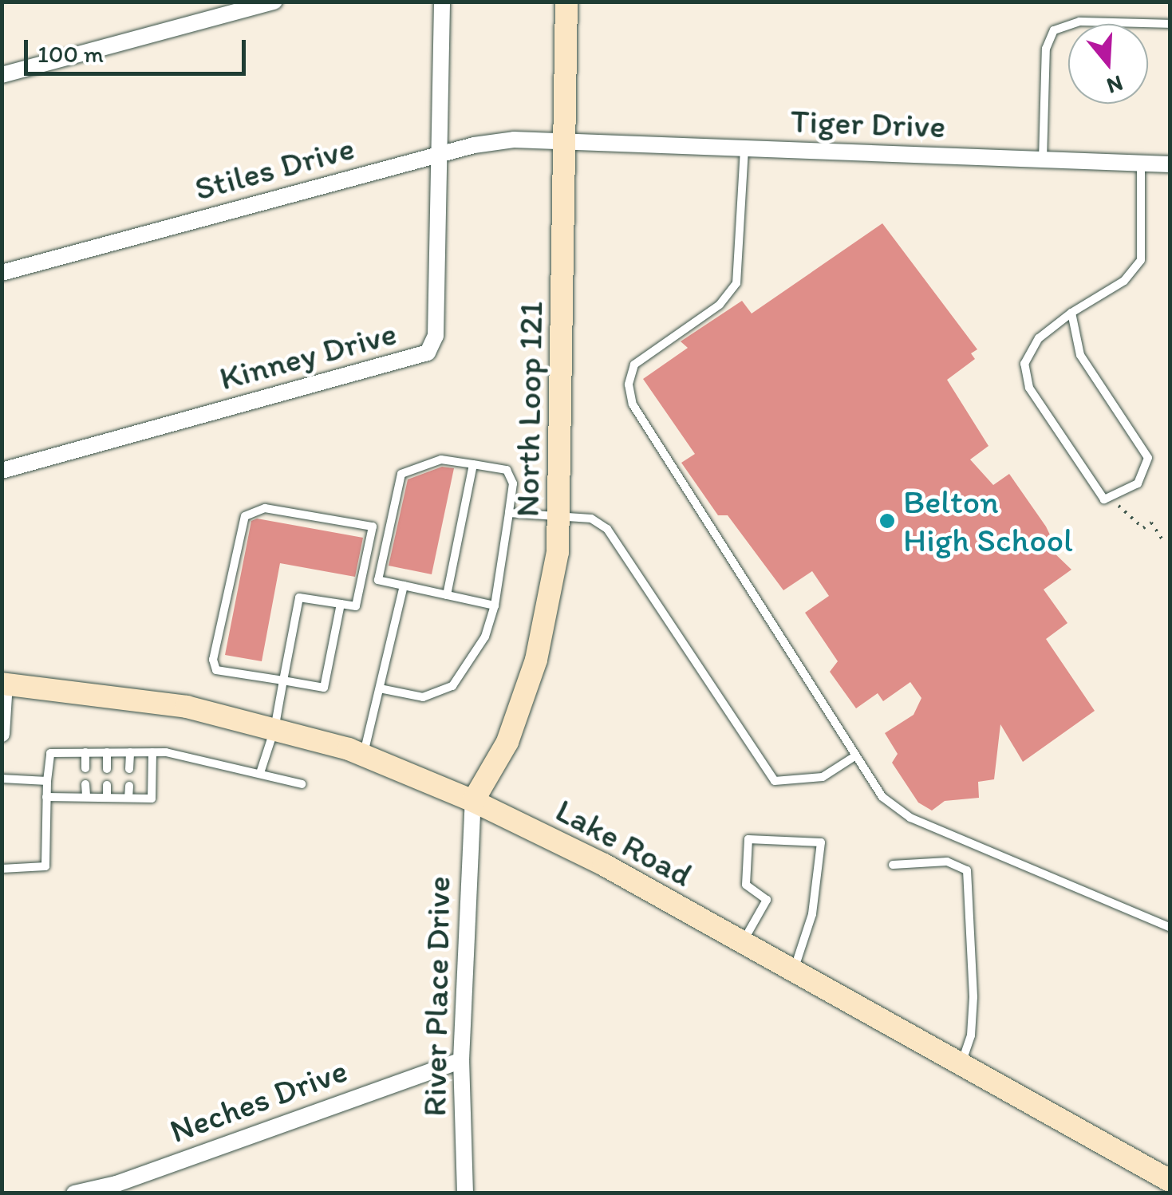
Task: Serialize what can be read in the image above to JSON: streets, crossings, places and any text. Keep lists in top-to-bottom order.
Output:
{
  "streets": {
    "main road": ["North Loop 121", "Lake Road"],
    "street": [
      "Tiger Drive",
      "Stiles Drive",
      "Kinney Drive",
      "River Place Drive",
      "Neches Drive"
    ]
  },
  "crossings": [
    ["Tiger Drive", "Stiles Drive"],
    ["Tiger Drive", "North Loop 121"],
    ["Stiles Drive", "Kinney Drive"],
    ["Stiles Drive", "North Loop 121"],
    ["North Loop 121", "Lake Road"],
    ["North Loop 121", "River Place Drive"],
    ["Lake Road", "River Place Drive"],
    ["River Place Drive", "Neches Drive"]
  ],
  "places": ["Belton High School"],
  "scale_bar": "100 m",
  "north": "bottom"
}
